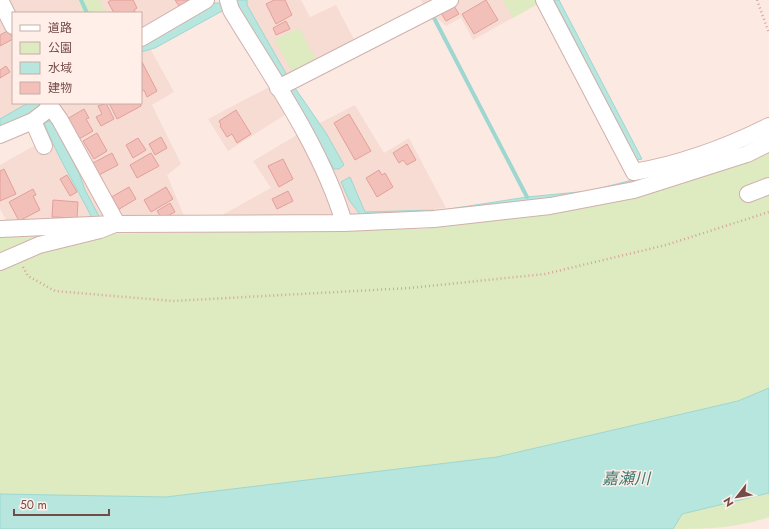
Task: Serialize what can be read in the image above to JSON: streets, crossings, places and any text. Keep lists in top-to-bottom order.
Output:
{
  "water": ["嘉瀬川"],
  "legend": [
    "道路",
    "公園",
    "水域",
    "建物"
  ],
  "scale_bar": "50 m",
  "north": "bottom left"
}
